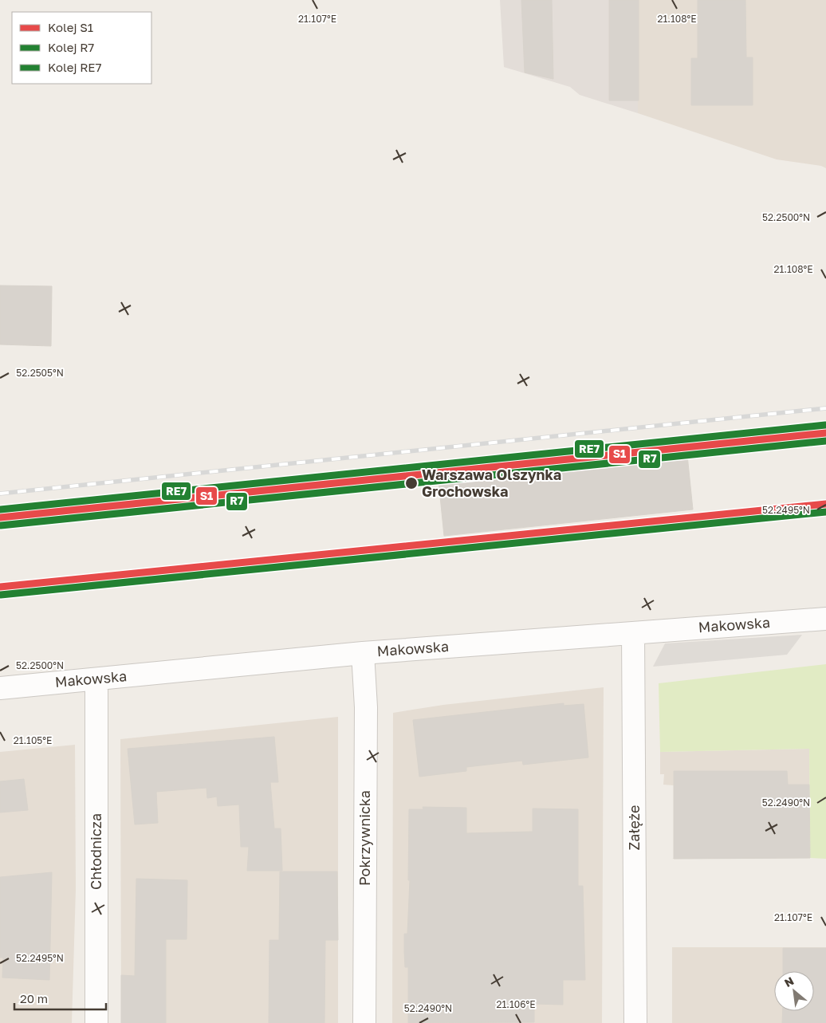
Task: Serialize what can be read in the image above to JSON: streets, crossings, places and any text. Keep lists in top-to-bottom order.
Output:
{
  "streets": {
    "street": [
      "Makowska",
      "Załęże",
      "Pokrzywnicka",
      "Chłodnicza"
    ]
  },
  "crossings": [
    ["Makowska", "Załęże"],
    ["Makowska", "Pokrzywnicka"],
    ["Makowska", "Chłodnicza"]
  ],
  "places": ["Warszawa Olszynka Grochowska"],
  "lines": ["rail line RE7", "rail line S1", "rail line R7"],
  "legend": ["Kolej S1", "Kolej R7", "Kolej RE7"],
  "scale_bar": "20 m",
  "north": "top left",
  "coordinates": [
    "21.107°E",
    "21.108°E",
    "52.2500°N",
    "52.2505°N",
    "52.2495°N",
    "21.105°E",
    "52.2490°N",
    "21.106°E"
  ]
}
